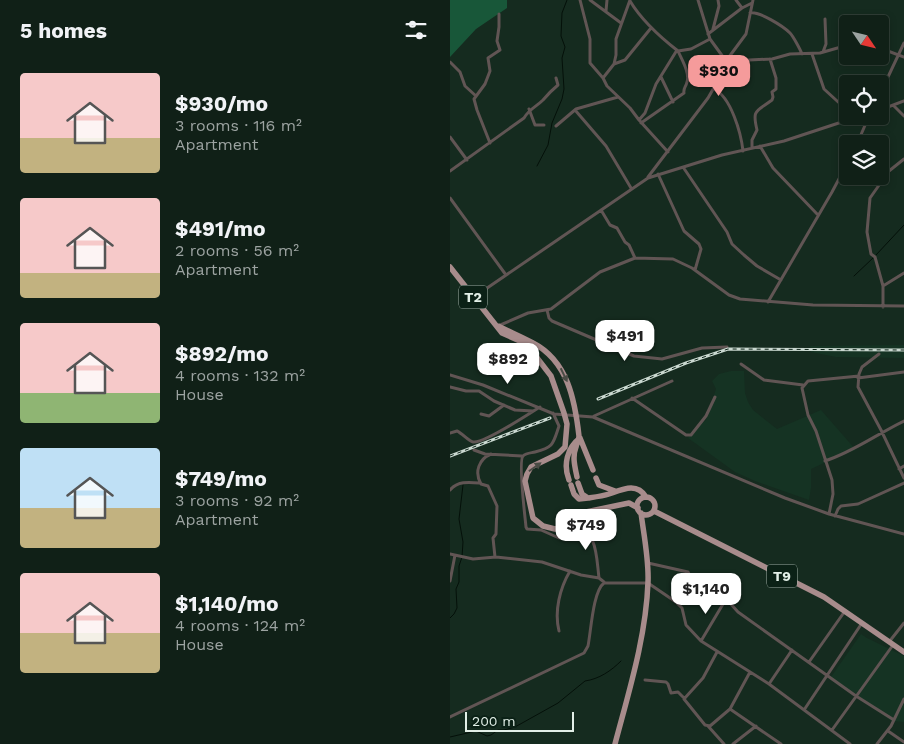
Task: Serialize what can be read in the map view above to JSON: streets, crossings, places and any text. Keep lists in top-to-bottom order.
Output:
{
  "streets": {
    "highway": ["T2", "T9"]
  },
  "scale_bar": "200 m",
  "north": "bottom right",
  "page": {
    "heading": "5 homes",
    "price": [
      "$930",
      "$491",
      "$892",
      "$749",
      "$1,140"
    ],
    "list": [
      {
        "name": "$930/mo",
        "note": "3 rooms · 116 m² · Apartment"
      },
      {
        "name": "$491/mo",
        "note": "2 rooms · 56 m² · Apartment"
      },
      {
        "name": "$892/mo",
        "note": "4 rooms · 132 m² · House"
      },
      {
        "name": "$749/mo",
        "note": "3 rooms · 92 m² · Apartment"
      },
      {
        "name": "$1,140/mo",
        "note": "4 rooms · 124 m² · House"
      }
    ],
    "scale": "200 m"
  }
}
